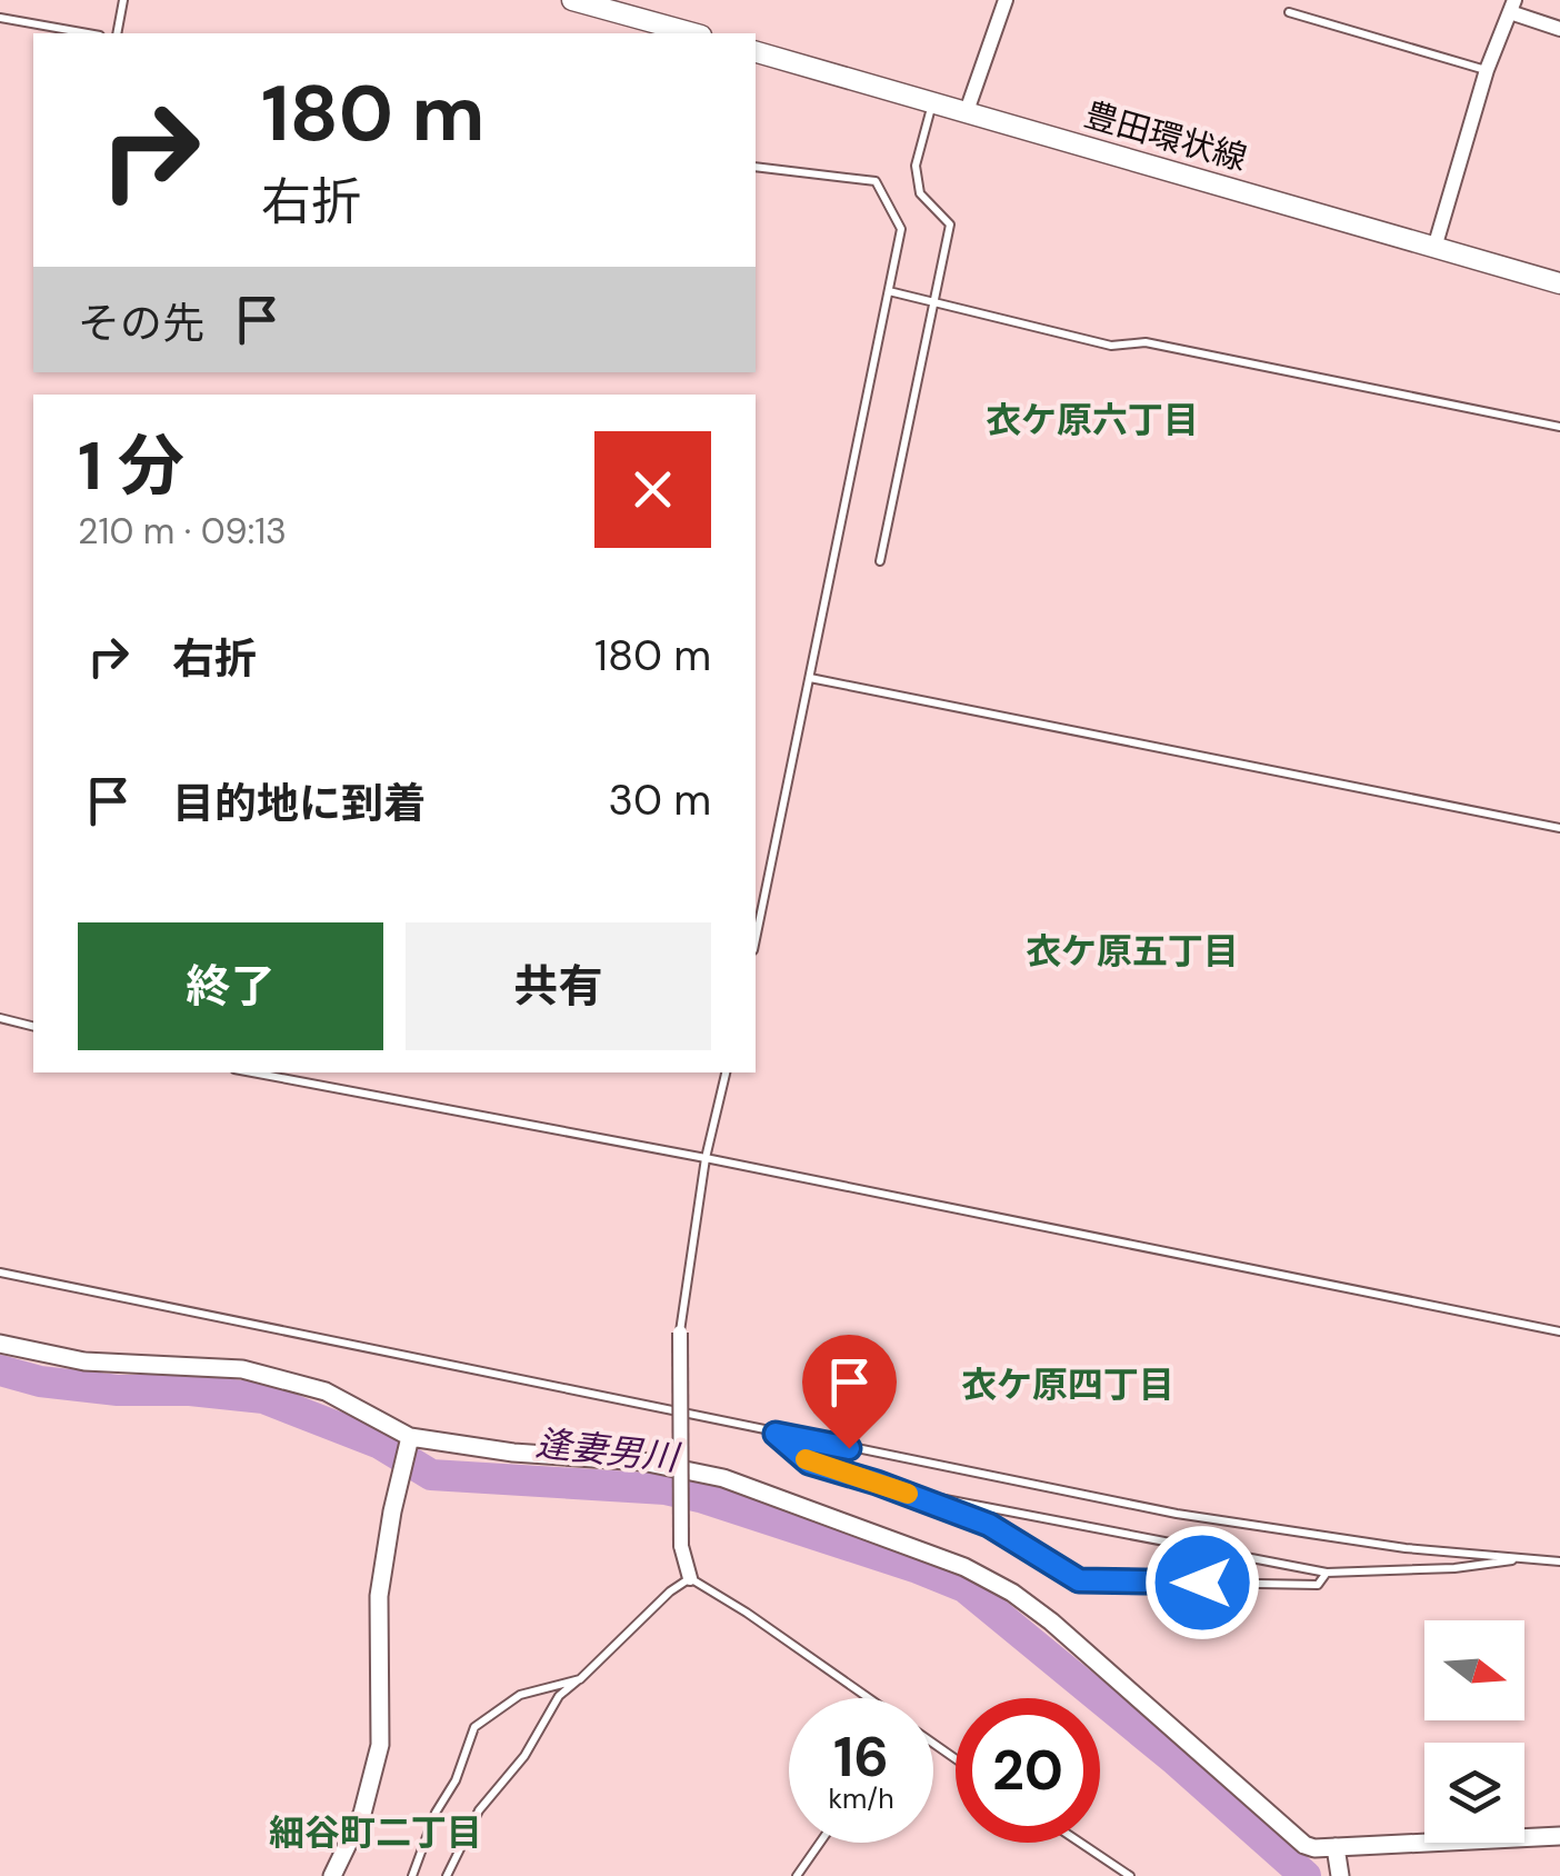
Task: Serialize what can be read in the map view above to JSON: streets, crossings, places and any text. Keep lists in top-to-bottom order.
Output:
{
  "streets": {
    "main road": ["豊田環状線"]
  },
  "districts": [
    "衣ケ原六丁目",
    "衣ケ原五丁目",
    "衣ケ原四丁目",
    "細谷町二丁目"
  ],
  "water": ["逢妻男川"],
  "north": "right",
  "page": {
    "turn": ["180 m", "右折"],
    "then": "その先",
    "heading": ["1 分", "210 m · 09:13"],
    "list": [
      {
        "name": "右折",
        "value": "180 m"
      },
      {
        "name": "目的地に到着",
        "value": "30 m"
      }
    ],
    "buttons": ["終了", "共有"],
    "speed": "16 km/h",
    "limit": "20"
  }
}
